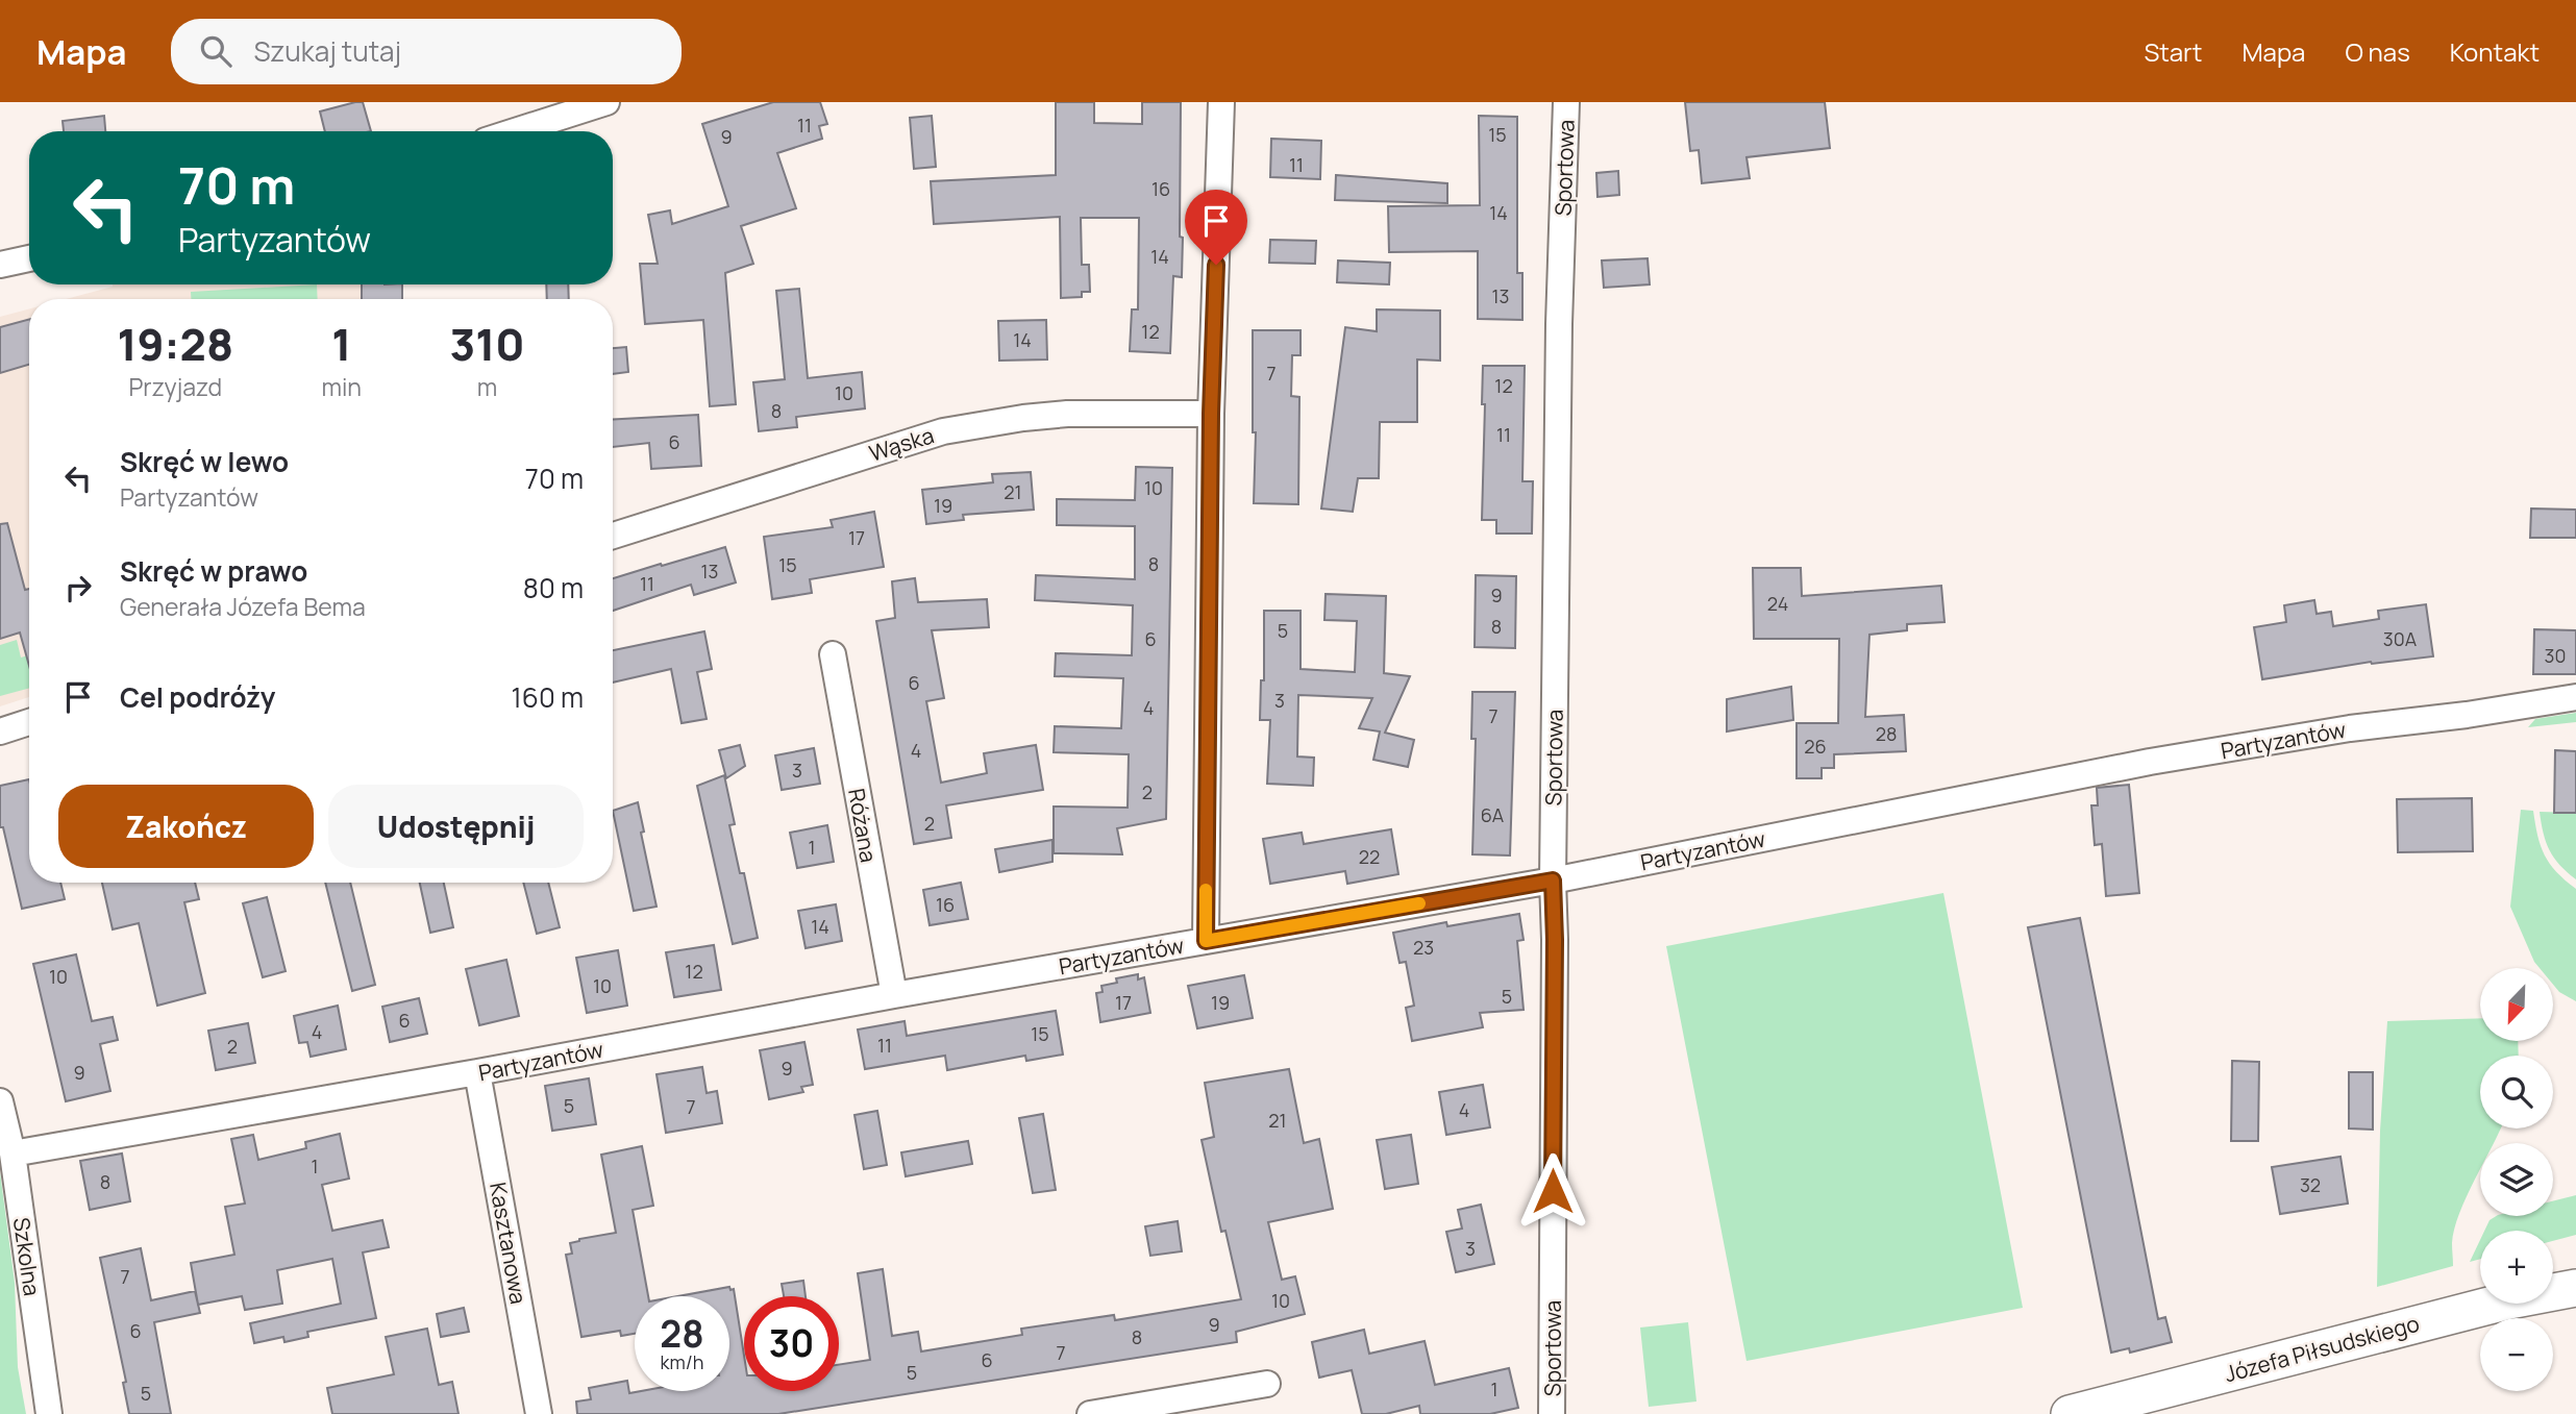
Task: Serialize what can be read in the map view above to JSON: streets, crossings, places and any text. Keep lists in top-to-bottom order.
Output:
{
  "streets": {
    "main road": ["Józefa Piłsudskiego"],
    "street": [
      "Sportowa",
      "Wąska",
      "Partyzantów",
      "Różana",
      "Kasztanowa",
      "Szkolna"
    ]
  },
  "crossings": [
    ["Sportowa", "Partyzantów"],
    ["Partyzantów", "Różana"],
    ["Partyzantów", "Kasztanowa"],
    ["Partyzantów", "Szkolna"]
  ],
  "house_numbers": [
    "11",
    "15",
    "9",
    "11",
    "16",
    "14",
    "14",
    "13",
    "12",
    "14",
    "7",
    "12",
    "10",
    "8",
    "11",
    "6",
    "10",
    "21",
    "19",
    "17",
    "8",
    "15",
    "13",
    "11",
    "9",
    "24",
    "8",
    "5",
    "6",
    "30A",
    "30",
    "6",
    "3",
    "4",
    "7",
    "28",
    "26",
    "4",
    "3",
    "2",
    "6A",
    "2",
    "1",
    "22",
    "16",
    "14",
    "23",
    "12",
    "10",
    "10",
    "5",
    "17",
    "19",
    "6",
    "4",
    "15",
    "11",
    "2",
    "9",
    "9",
    "5",
    "7",
    "4",
    "21",
    "1",
    "8",
    "32",
    "3",
    "7",
    "10",
    "9",
    "6",
    "8",
    "7",
    "6",
    "5",
    "1",
    "5"
  ],
  "north": "bottom left",
  "page": {
    "header": "Mapa",
    "search": "Szukaj tutaj",
    "nav": [
      "Start",
      "Mapa",
      "O nas",
      "Kontakt"
    ],
    "turn": ["70 m", "Partyzantów"],
    "eta": [
      "19:28",
      "Przyjazd",
      "1",
      "min",
      "310",
      "m"
    ],
    "list": [
      {
        "name": "Skręć w lewo",
        "note": "Partyzantów",
        "value": "70 m"
      },
      {
        "name": "Skręć w prawo",
        "note": "Generała Józefa Bema",
        "value": "80 m"
      },
      {
        "name": "Cel podróży",
        "value": "160 m"
      }
    ],
    "buttons": ["Zakończ", "Udostępnij"],
    "map_buttons": ["+", "−"],
    "speed": "28 km/h",
    "limit": "30"
  }
}
